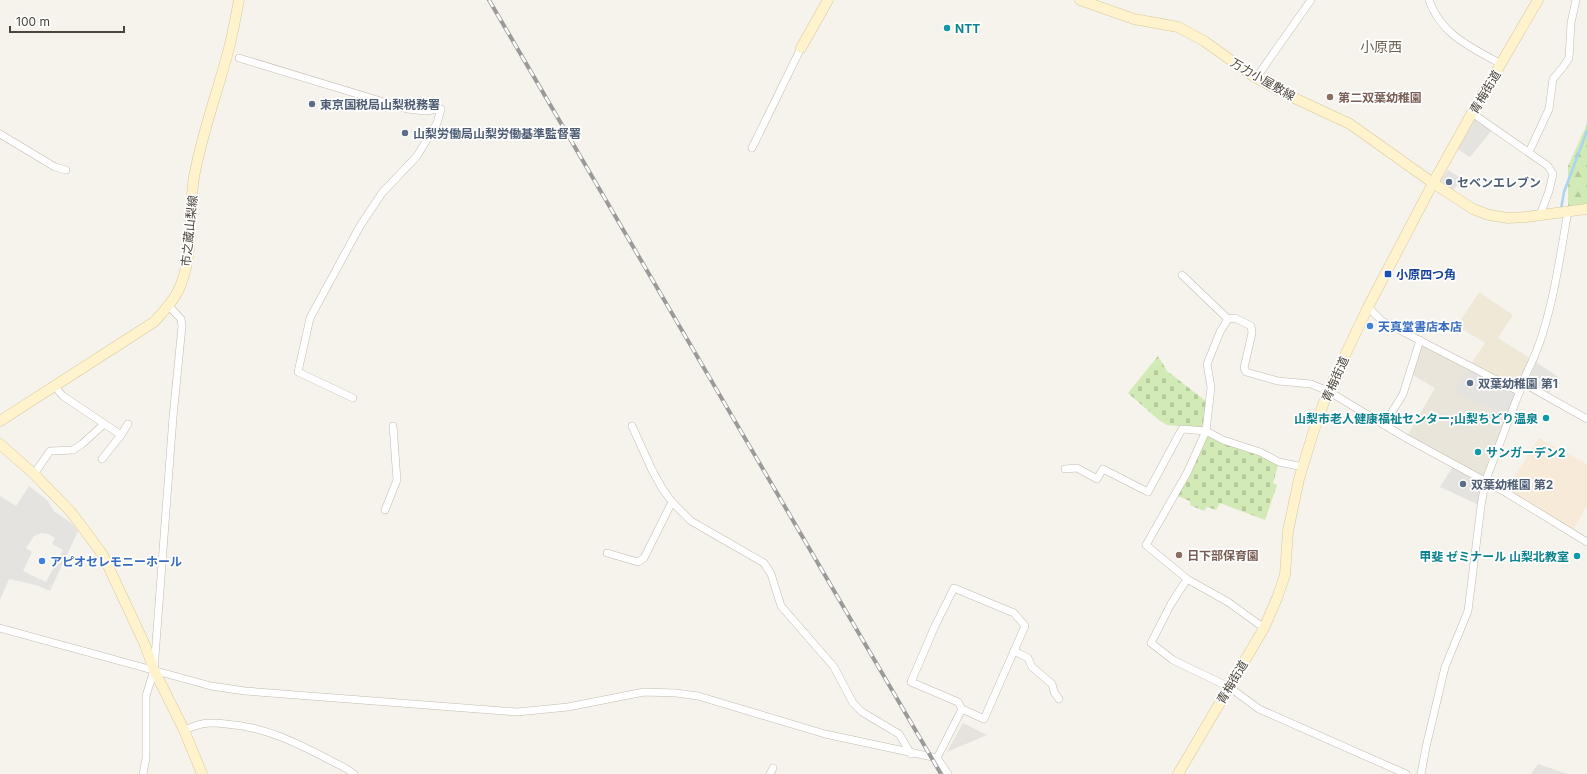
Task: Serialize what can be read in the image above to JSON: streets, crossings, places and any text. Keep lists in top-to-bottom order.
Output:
{
  "streets": {
    "main road": ["万力小屋敷線", "青梅街道", "市之蔵山梨線"]
  },
  "crossings": [
    ["万力小屋敷線", "青梅街道"]
  ],
  "districts": ["小原西"],
  "places": {
    "other": [
      "NTT",
      "第二双葉幼稚園",
      "東京国税局山梨税務署",
      "山梨労働局山梨労働基準監督署",
      "セベンエレブン",
      "天真堂書店本店",
      "双葉幼稚園 第1",
      "山梨市老人健康福祉センター;山梨ちどり温泉",
      "サンガーデン2",
      "双葉幼稚園 第2",
      "日下部保育園",
      "甲斐 ゼミナール 山梨北教室",
      "アピオセレモニーホール"
    ],
    "transit": ["小原四つ角"]
  },
  "scale_bar": "100 m"
}
